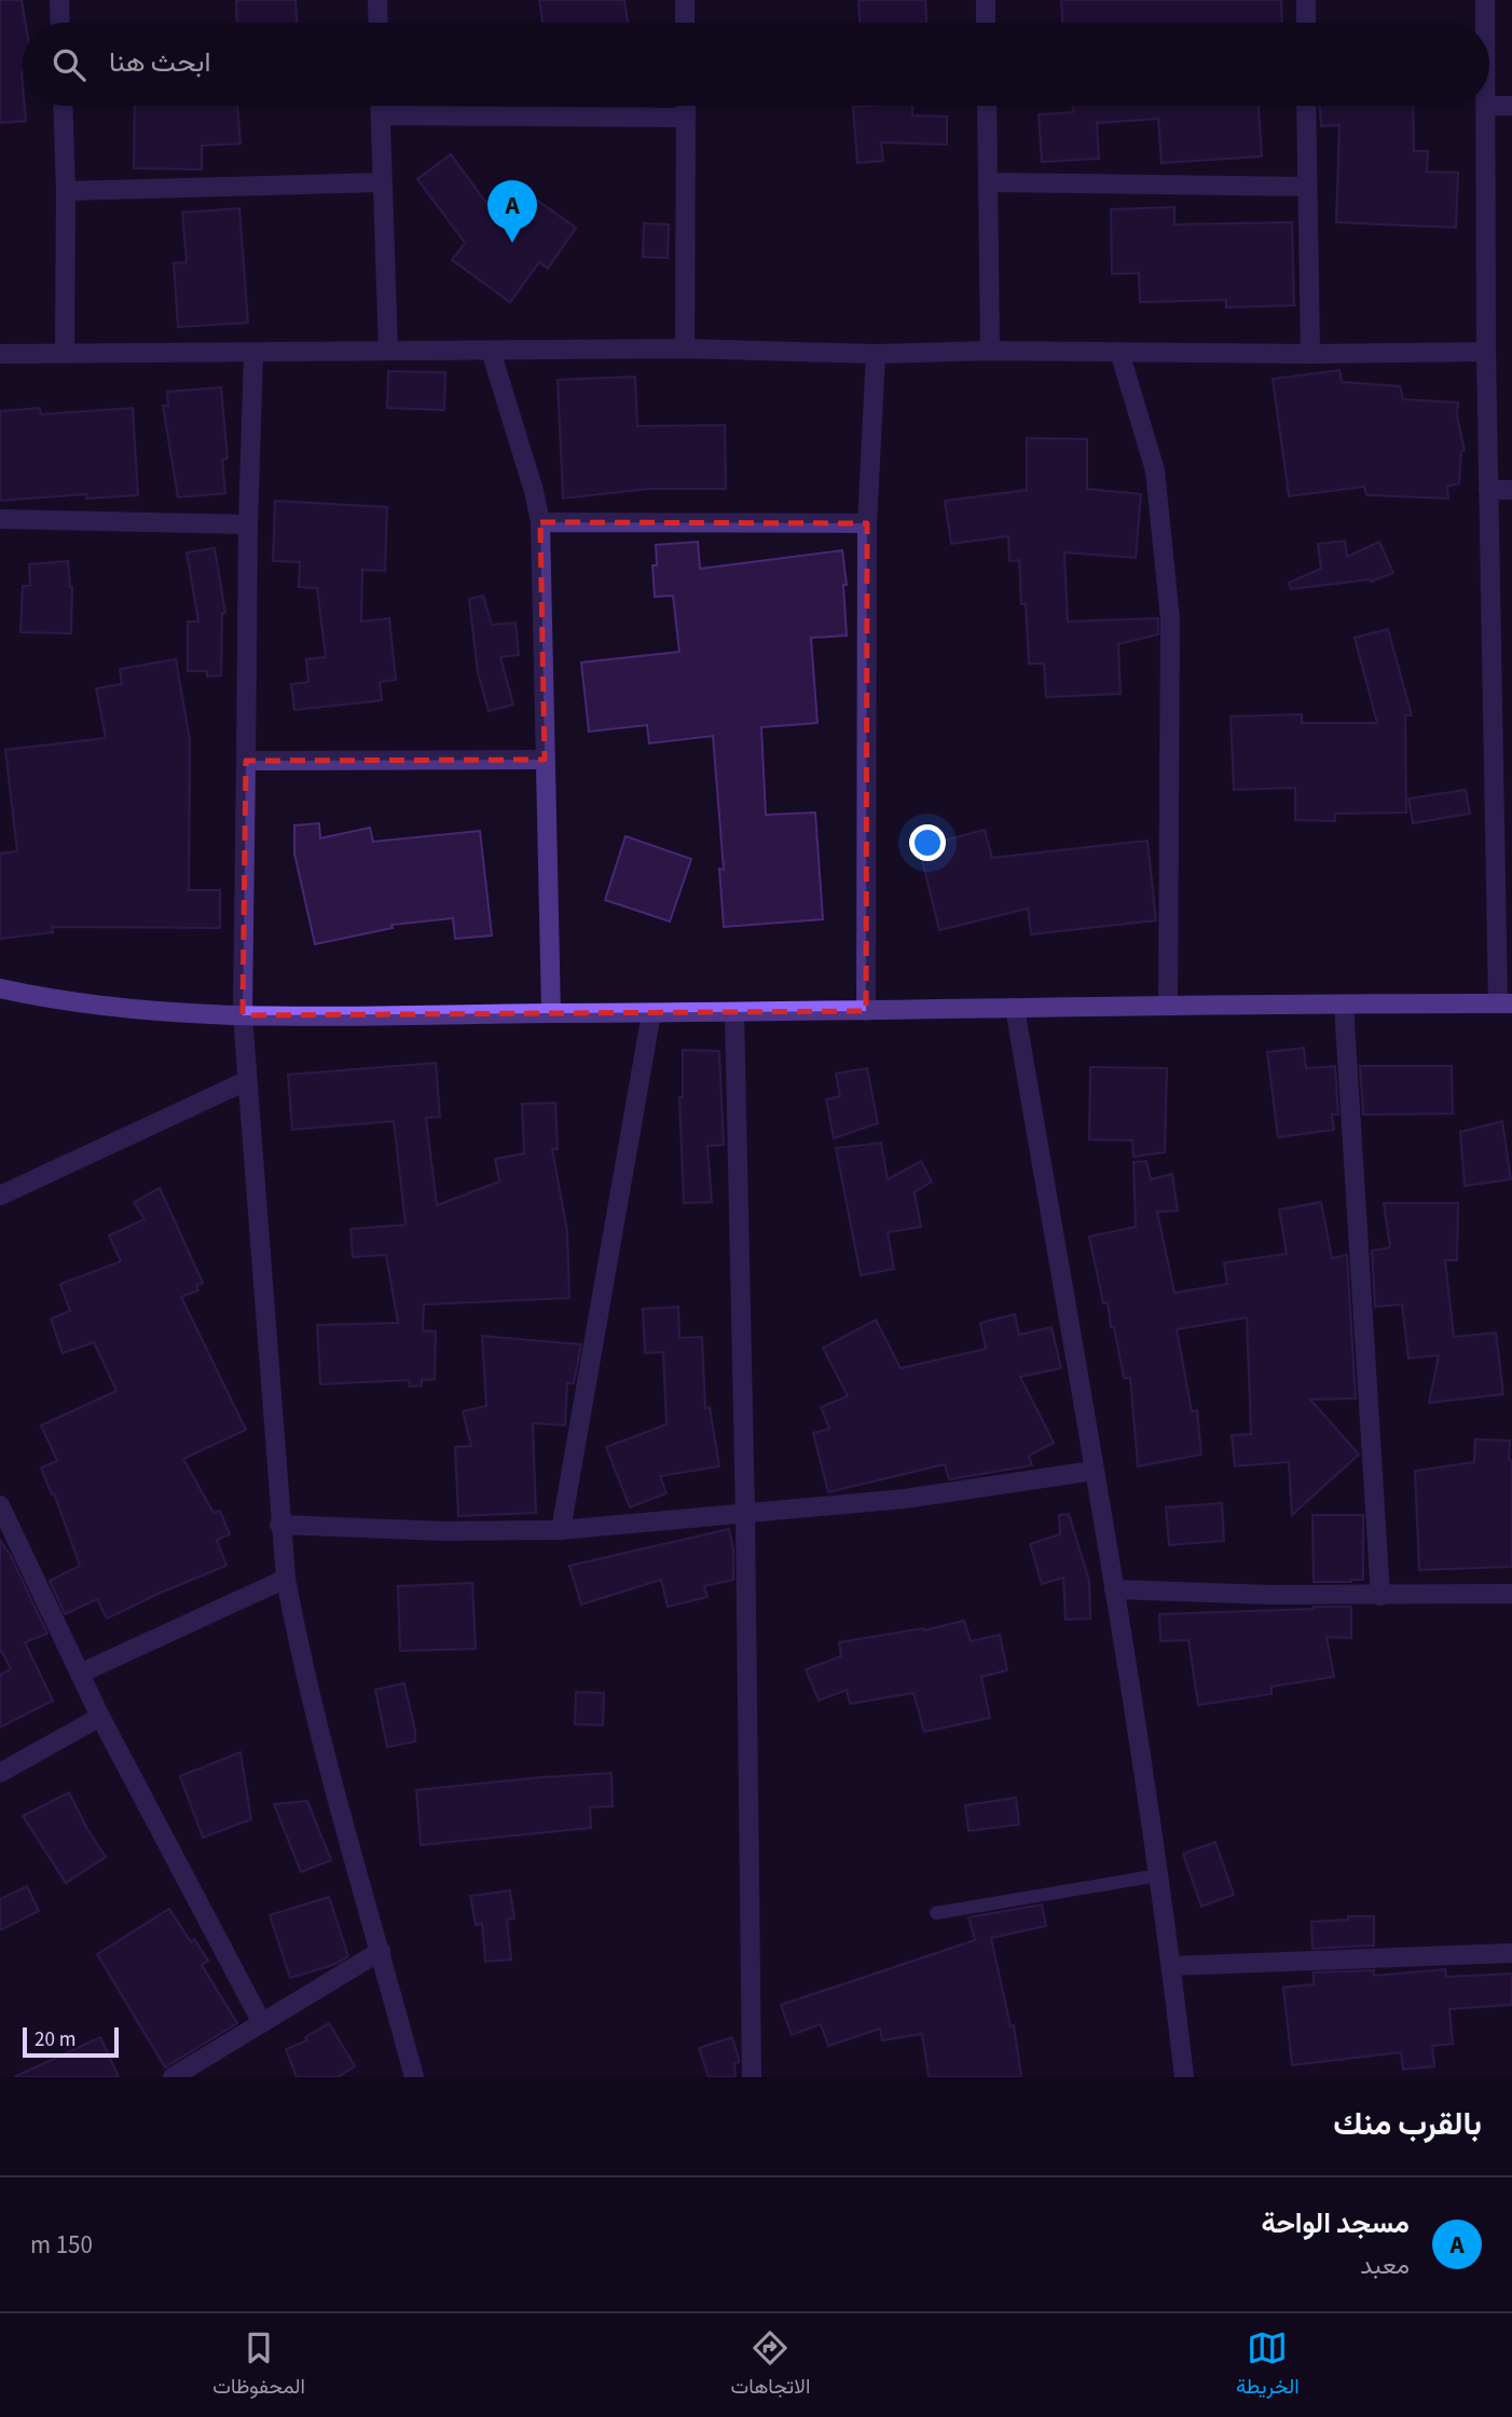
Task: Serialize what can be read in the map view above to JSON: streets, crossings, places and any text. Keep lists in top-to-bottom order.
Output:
{
  "scale_bar": "20 m",
  "page": {
    "search": "ابحث هنا",
    "pins": "A",
    "scale": "20 m",
    "heading": "بالقرب منك",
    "list": [
      {
        "mark": "A",
        "name": "مسجد الواحة",
        "note": "معبد",
        "value": "150 m"
      }
    ],
    "nav": ["الخريطة", "الاتجاهات", "المحفوظات"]
  }
}
